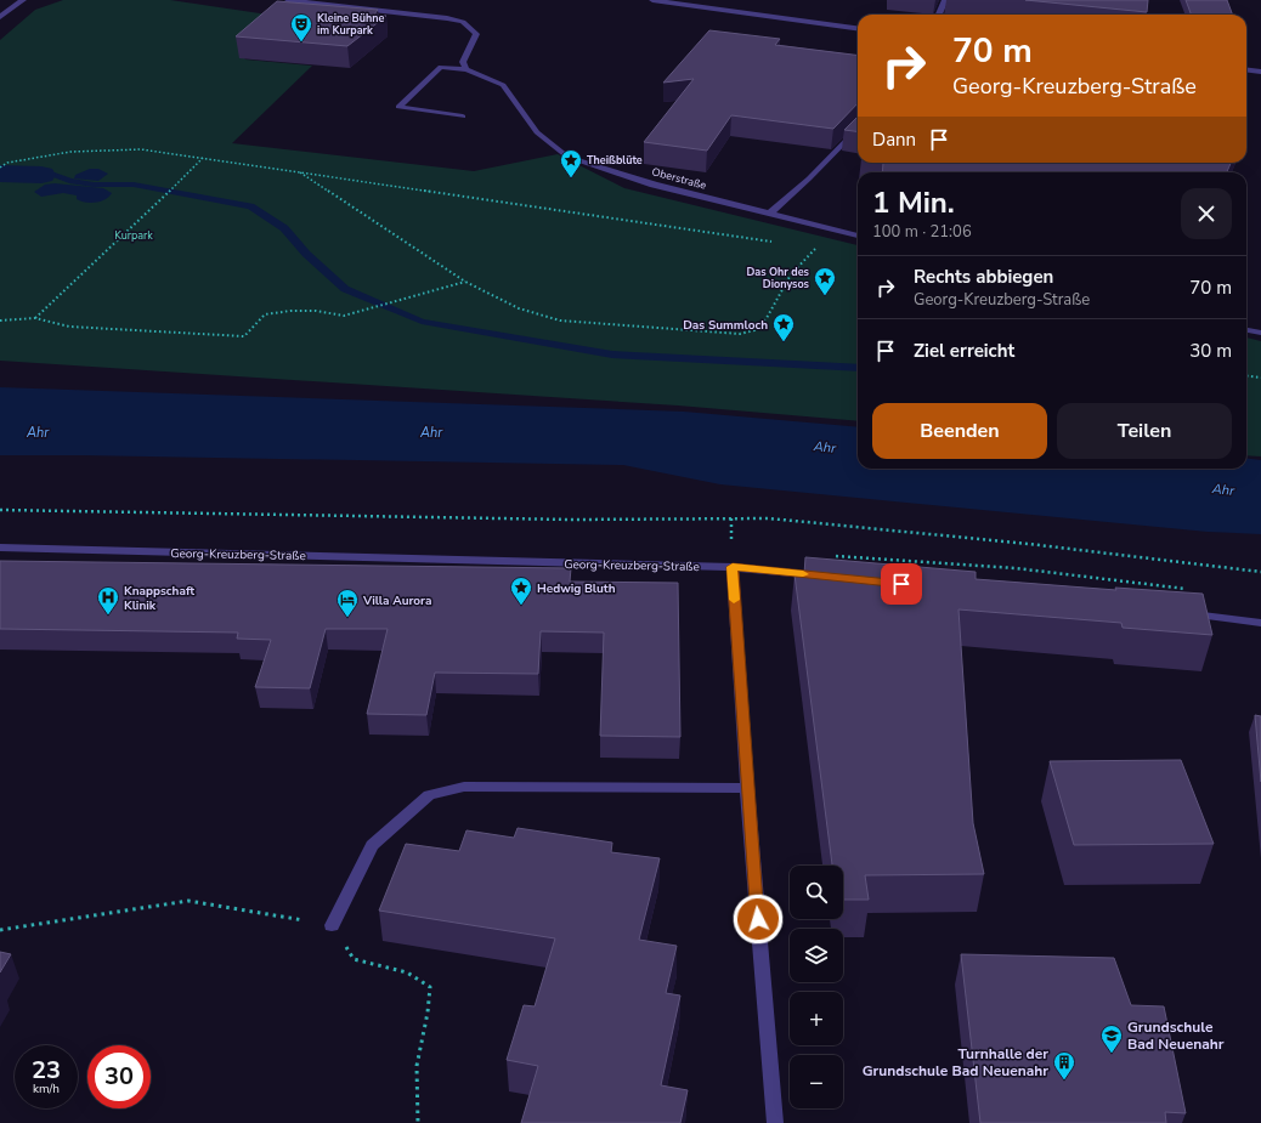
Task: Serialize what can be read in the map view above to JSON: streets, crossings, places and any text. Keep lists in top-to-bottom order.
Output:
{
  "streets": {
    "street": ["Oberstraße", "Georg-Kreuzberg-Straße"]
  },
  "water": ["Ahr"],
  "parks": ["Kurpark"],
  "places": {
    "theatre": ["Kleine Bühne im Kurpark"],
    "place": [
      "Theißblüte",
      "Das Ohr des Dionysos",
      "Das Summloch",
      "Hedwig Bluth"
    ],
    "hospital": ["Knappschaft Klinik"],
    "hotel": ["Villa Aurora"],
    "school or university": ["Grundschule Bad Neuenahr"],
    "building": ["Turnhalle der Grundschule Bad Neuenahr"]
  },
  "page": {
    "turn": ["70 m", "Georg-Kreuzberg-Straße"],
    "then": "Dann",
    "heading": ["1 Min.", "100 m · 21:06"],
    "list": [
      {
        "name": "Rechts abbiegen",
        "note": "Georg-Kreuzberg-Straße",
        "value": "70 m"
      },
      {
        "name": "Ziel erreicht",
        "value": "30 m"
      }
    ],
    "buttons": ["Beenden", "Teilen"],
    "map_buttons": ["+", "−"],
    "speed": "23 km/h",
    "limit": "30"
  }
}
